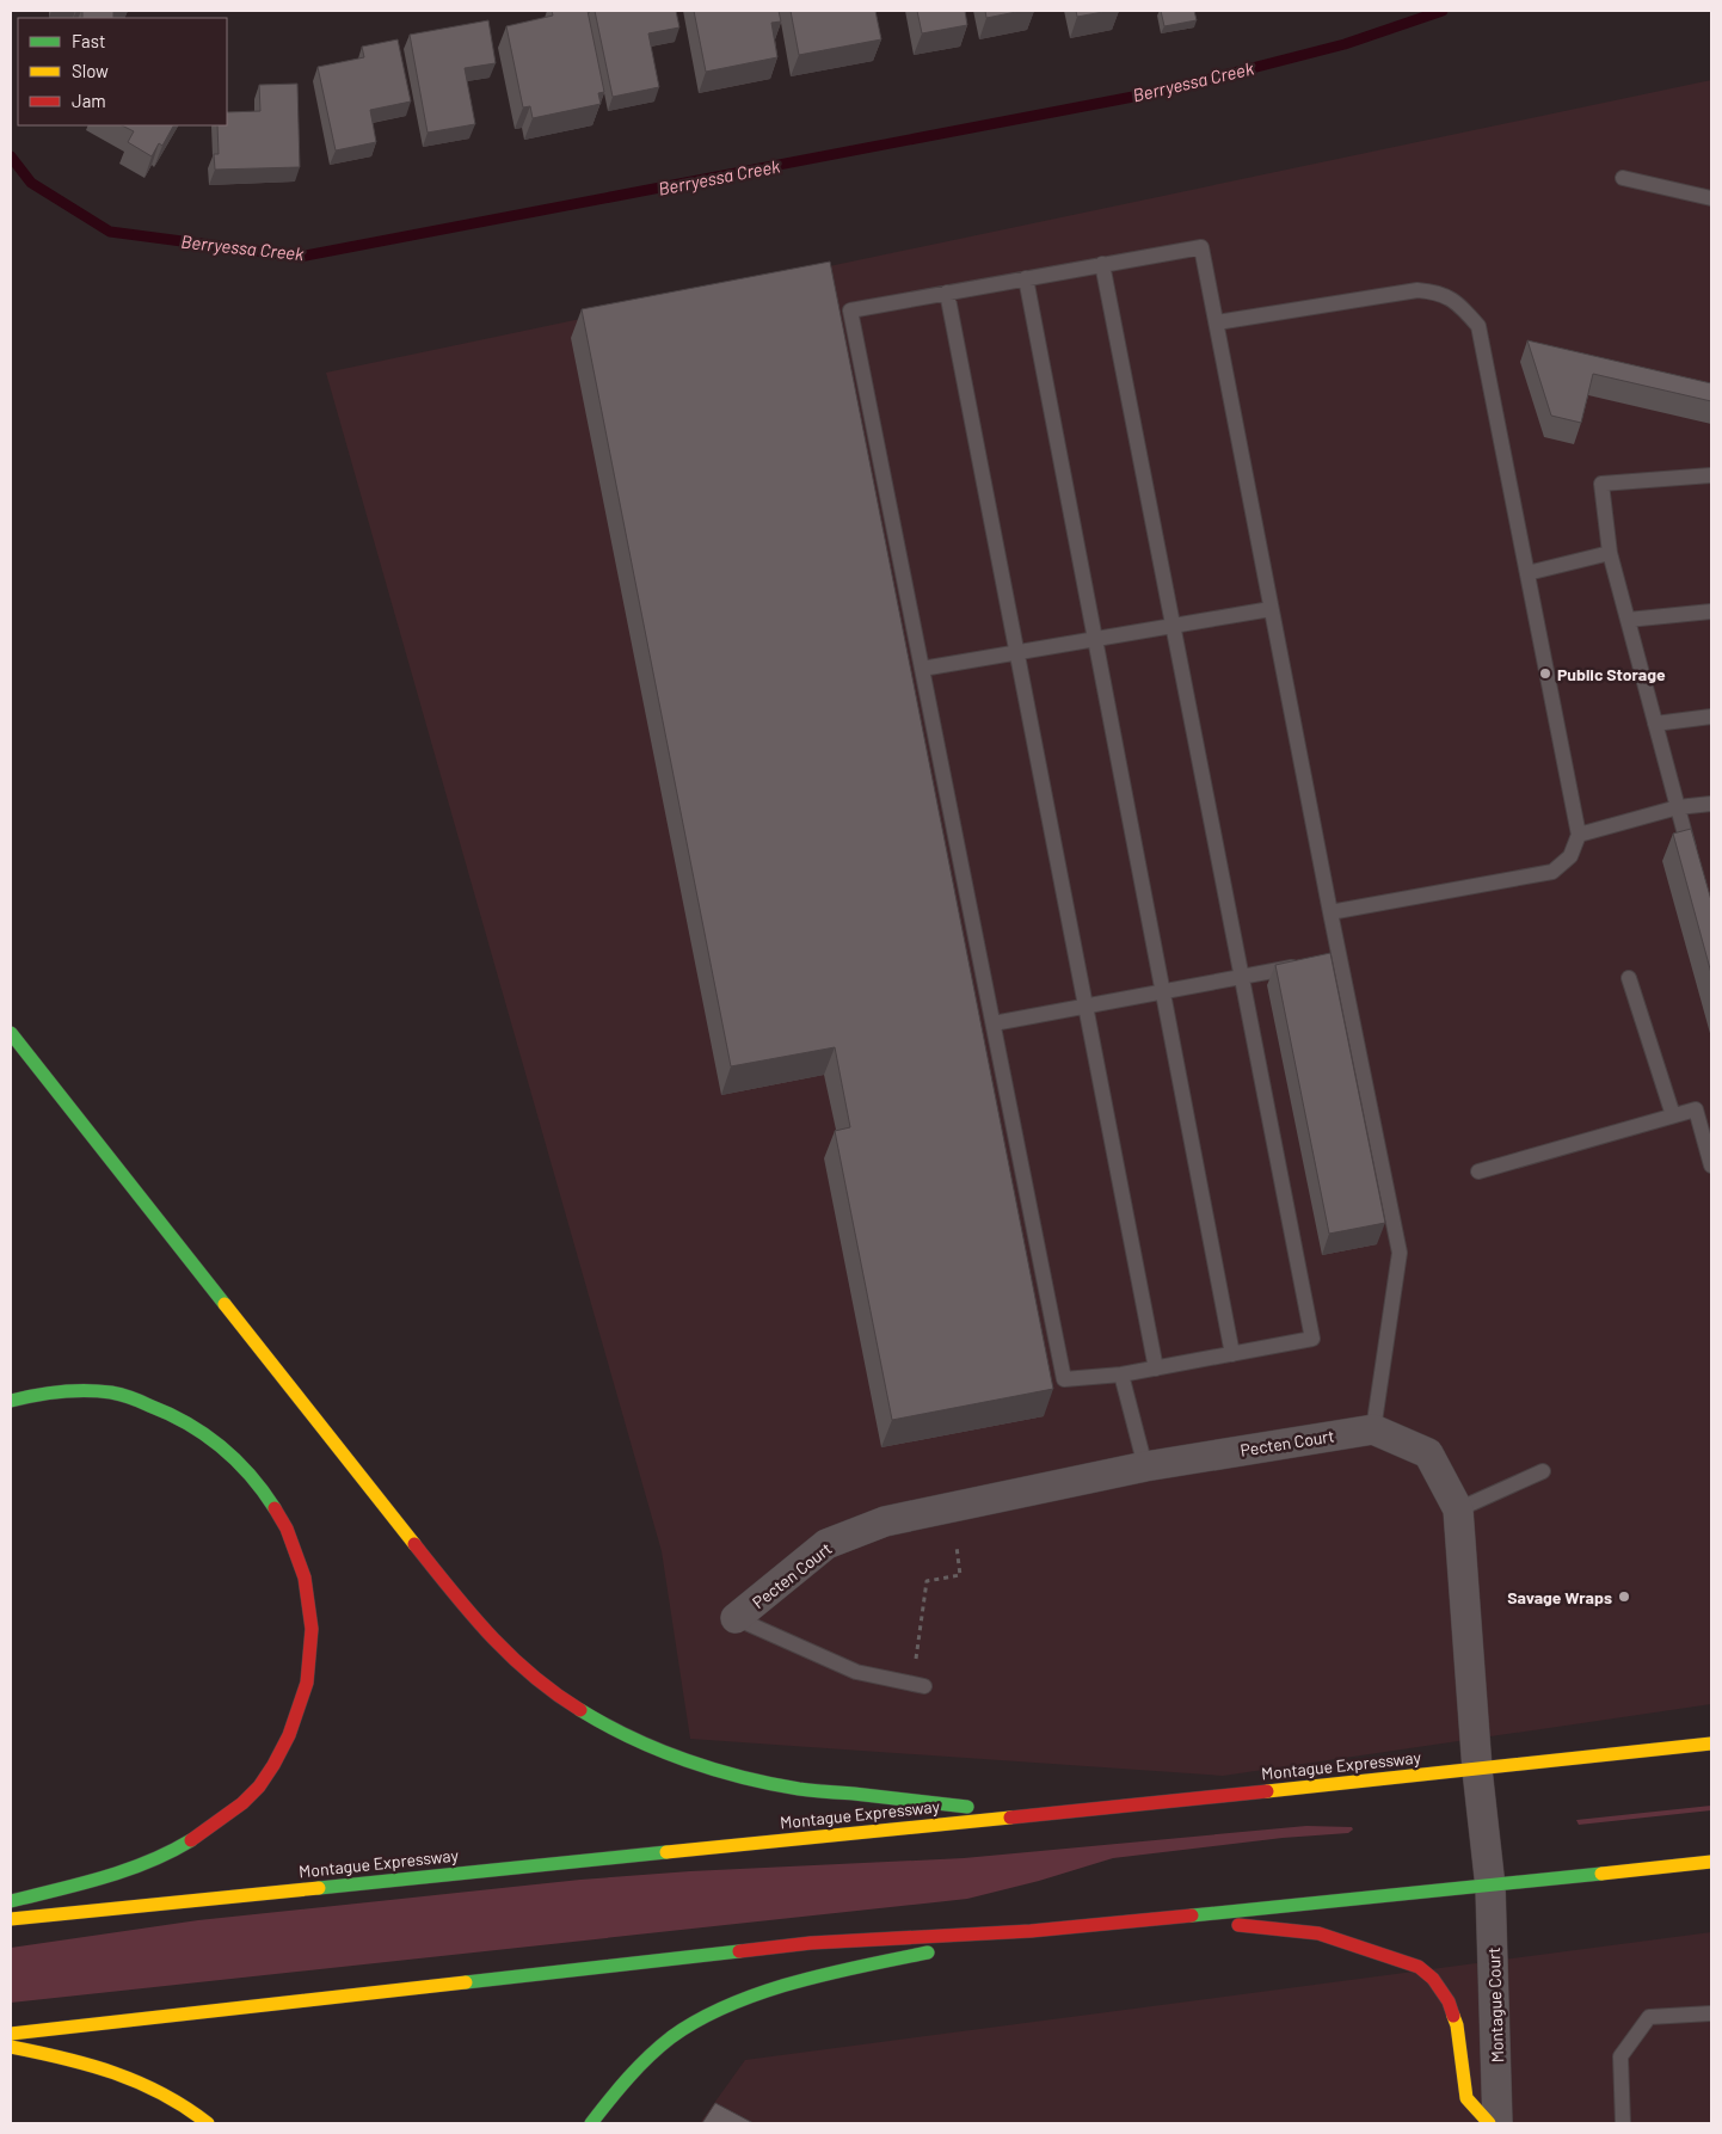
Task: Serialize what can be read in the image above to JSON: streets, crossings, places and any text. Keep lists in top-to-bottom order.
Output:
{
  "streets": {
    "highway": ["Montague Expressway"],
    "street": ["Pecten Court", "Montague Court"]
  },
  "water": ["Berryessa Creek"],
  "places": ["Public Storage", "Savage Wraps"],
  "legend": ["Fast", "Slow", "Jam"]
}
